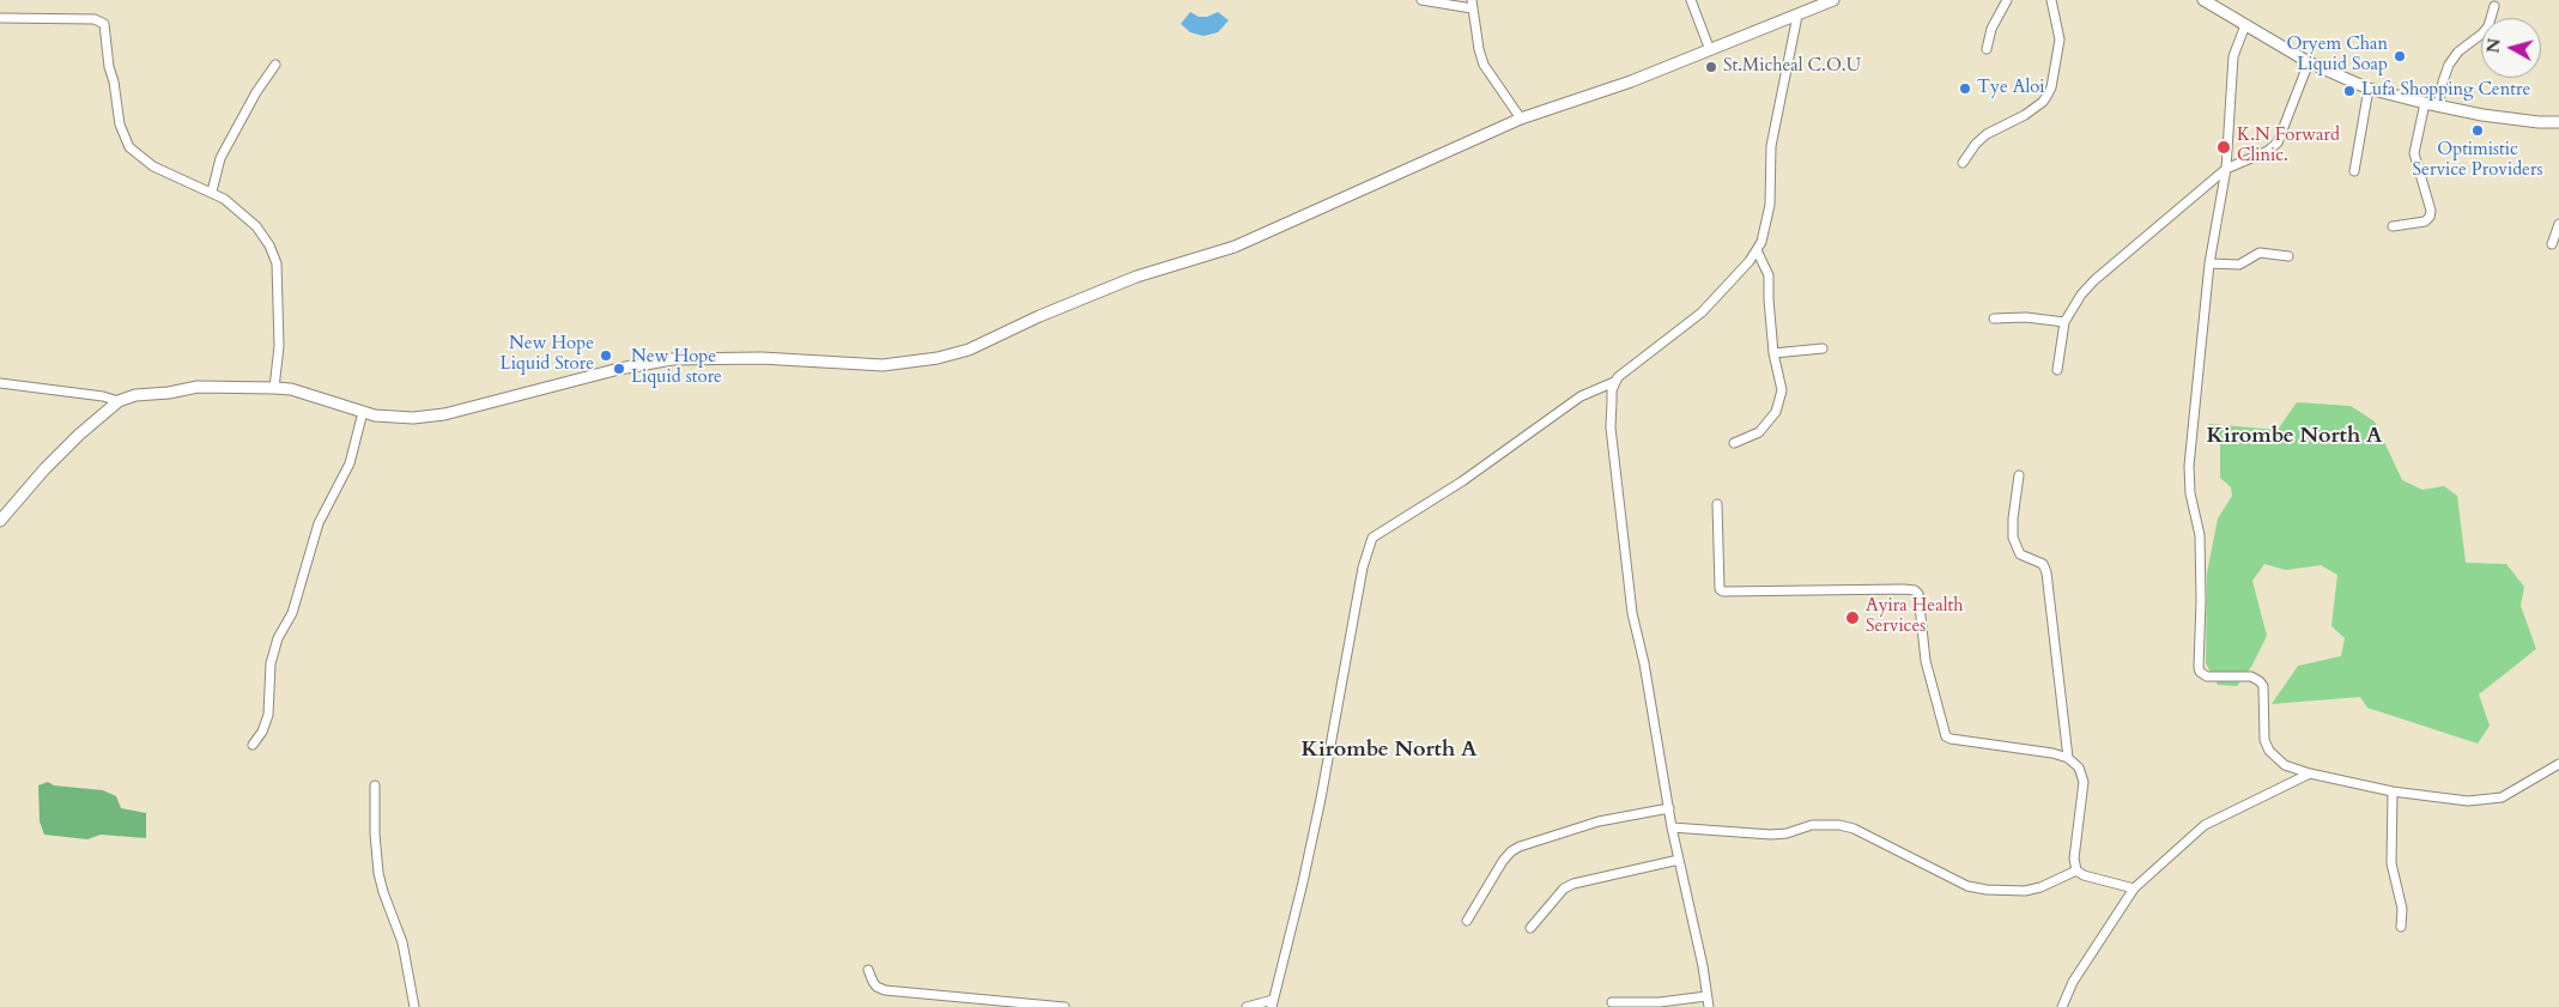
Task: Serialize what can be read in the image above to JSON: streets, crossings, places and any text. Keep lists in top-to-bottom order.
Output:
{
  "districts": ["Kirombe North A", "Kirombe North A"],
  "places": [
    "Oryem Chan Liquid Soap",
    "St.Micheal C.O.U",
    "Tye Aloi",
    "Lufa Shopping Centre",
    "Optimistic Service Providers",
    "K.N Forward Clinic.",
    "New Hope Liquid Store",
    "New Hope Liquid store",
    "Ayira Health Services"
  ],
  "north": "left"
}
